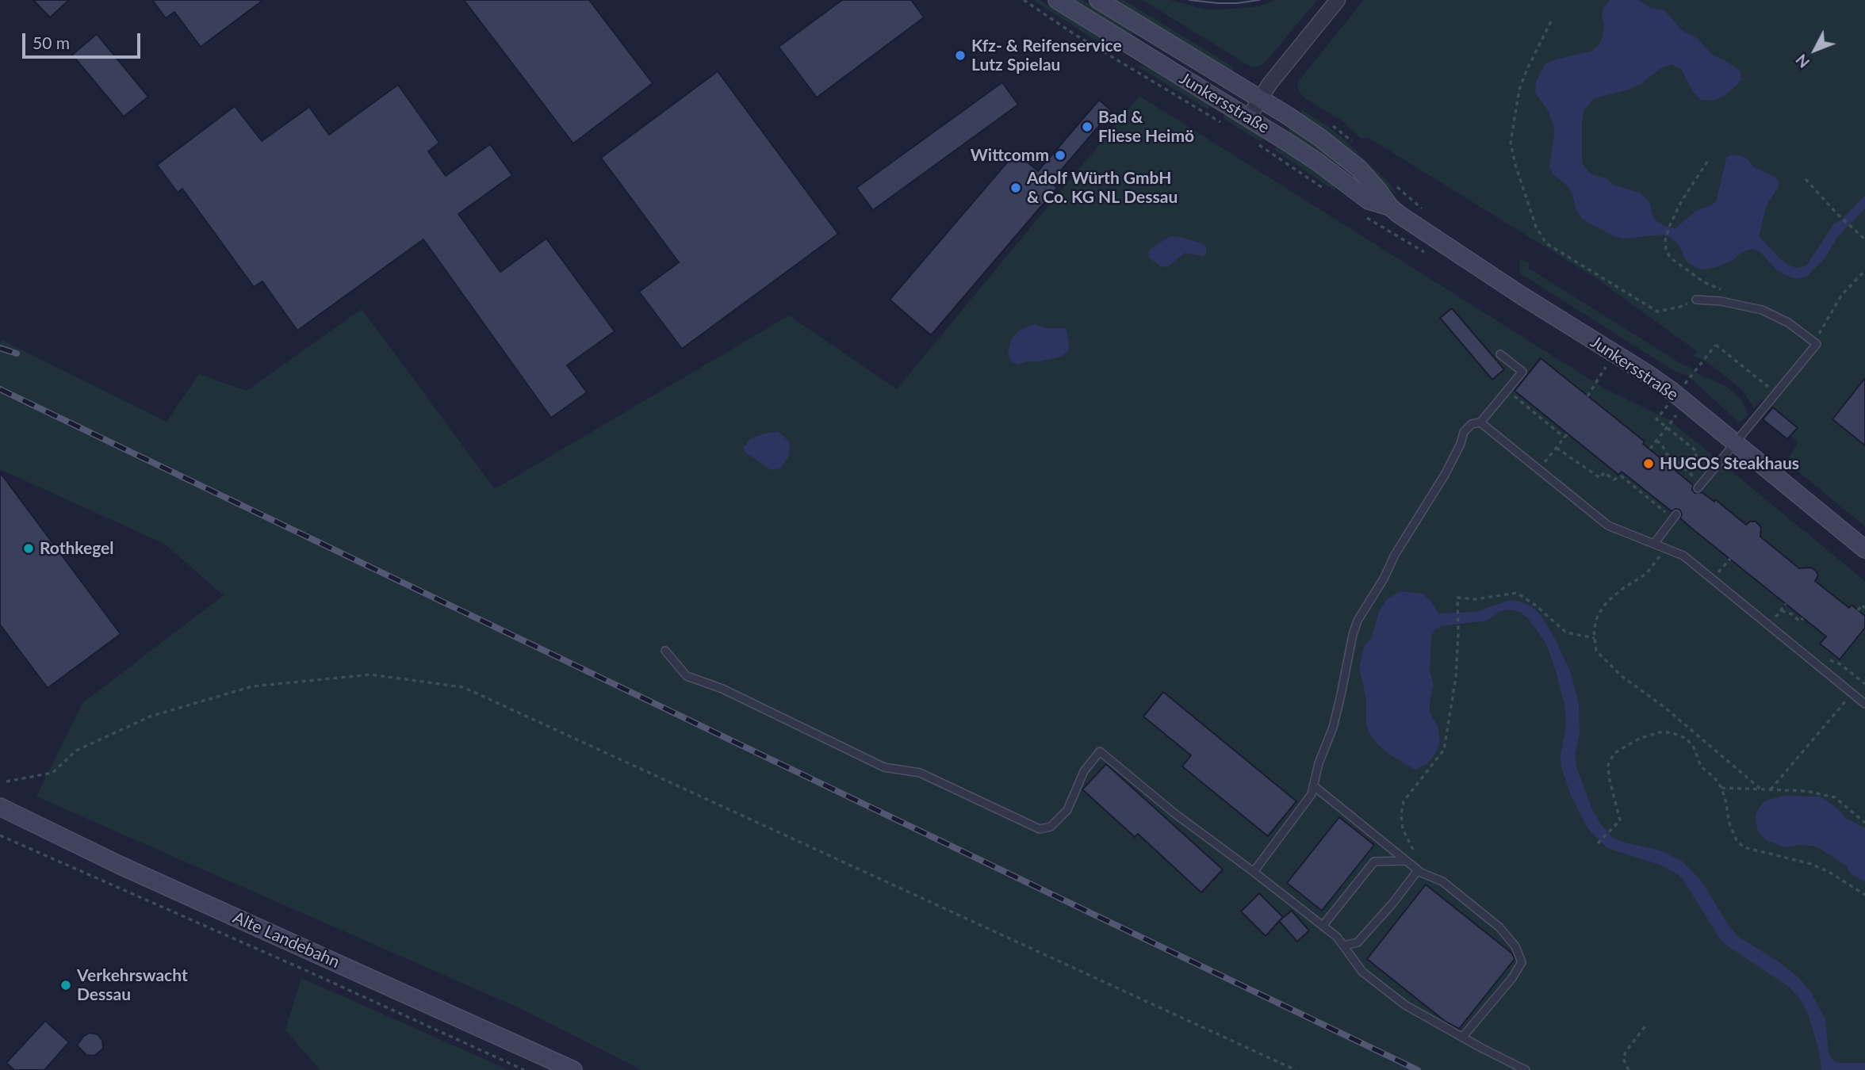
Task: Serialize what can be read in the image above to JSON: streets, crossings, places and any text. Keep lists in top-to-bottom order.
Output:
{
  "streets": {
    "main road": ["Junkersstraße", "Alte Landebahn"]
  },
  "places": [
    "Kfz- & Reifenservice Lutz Spielau",
    "Bad & Fliese Heimö",
    "Wittcomm",
    "Adolf Würth GmbH & Co. KG NL Dessau",
    "HUGOS Steakhaus",
    "Rothkegel",
    "Verkehrswacht Dessau"
  ],
  "scale_bar": "50 m",
  "north": "bottom left"
}
